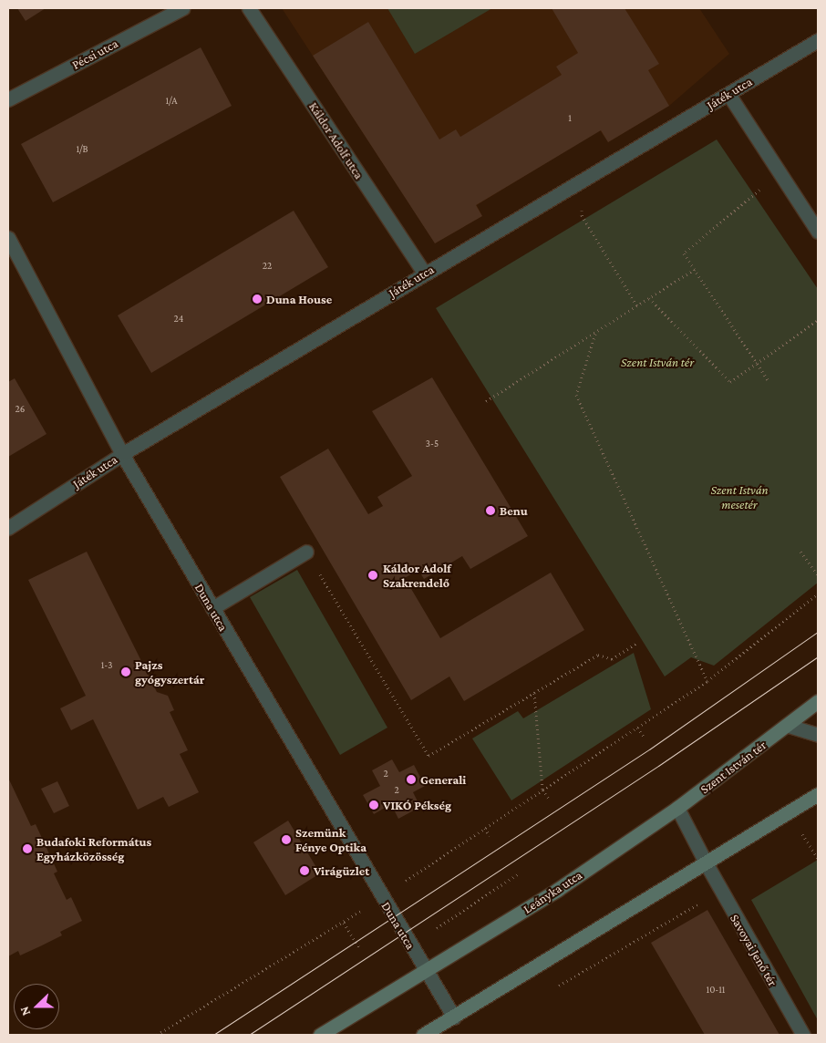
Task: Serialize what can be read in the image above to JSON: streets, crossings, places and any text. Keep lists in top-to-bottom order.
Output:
{
  "streets": {
    "main road": ["Szent István tér", "Leányka utca"],
    "street": [
      "Pécsi utca",
      "Játék utca",
      "Káldor Adolf utca",
      "Duna utca",
      "Savoyai Jenő tér"
    ]
  },
  "crossings": [
    ["Játék utca", "Káldor Adolf utca"],
    ["Játék utca", "Duna utca"],
    ["Duna utca", "Leányka utca"],
    ["Szent István tér", "Leányka utca"],
    ["Szent István tér", "Savoyai Jenő tér"],
    ["Leányka utca", "Savoyai Jenő tér"]
  ],
  "parks": ["Szent István tér", "Szent István mesetér"],
  "places": [
    "Duna House",
    "Benu",
    "Káldor Adolf Szakrendelő",
    "Pajzs gyógyszertár",
    "Generali",
    "VIKÓ Pékség",
    "Szemünk Fénye Optika",
    "Budafoki Református Egyházközösség",
    "Virágüzlet"
  ],
  "house_numbers": [
    "1/A",
    "1",
    "1/B",
    "22",
    "24",
    "26",
    "3-5",
    "1-3",
    "2",
    "2",
    "10-11"
  ],
  "north": "left"
}
